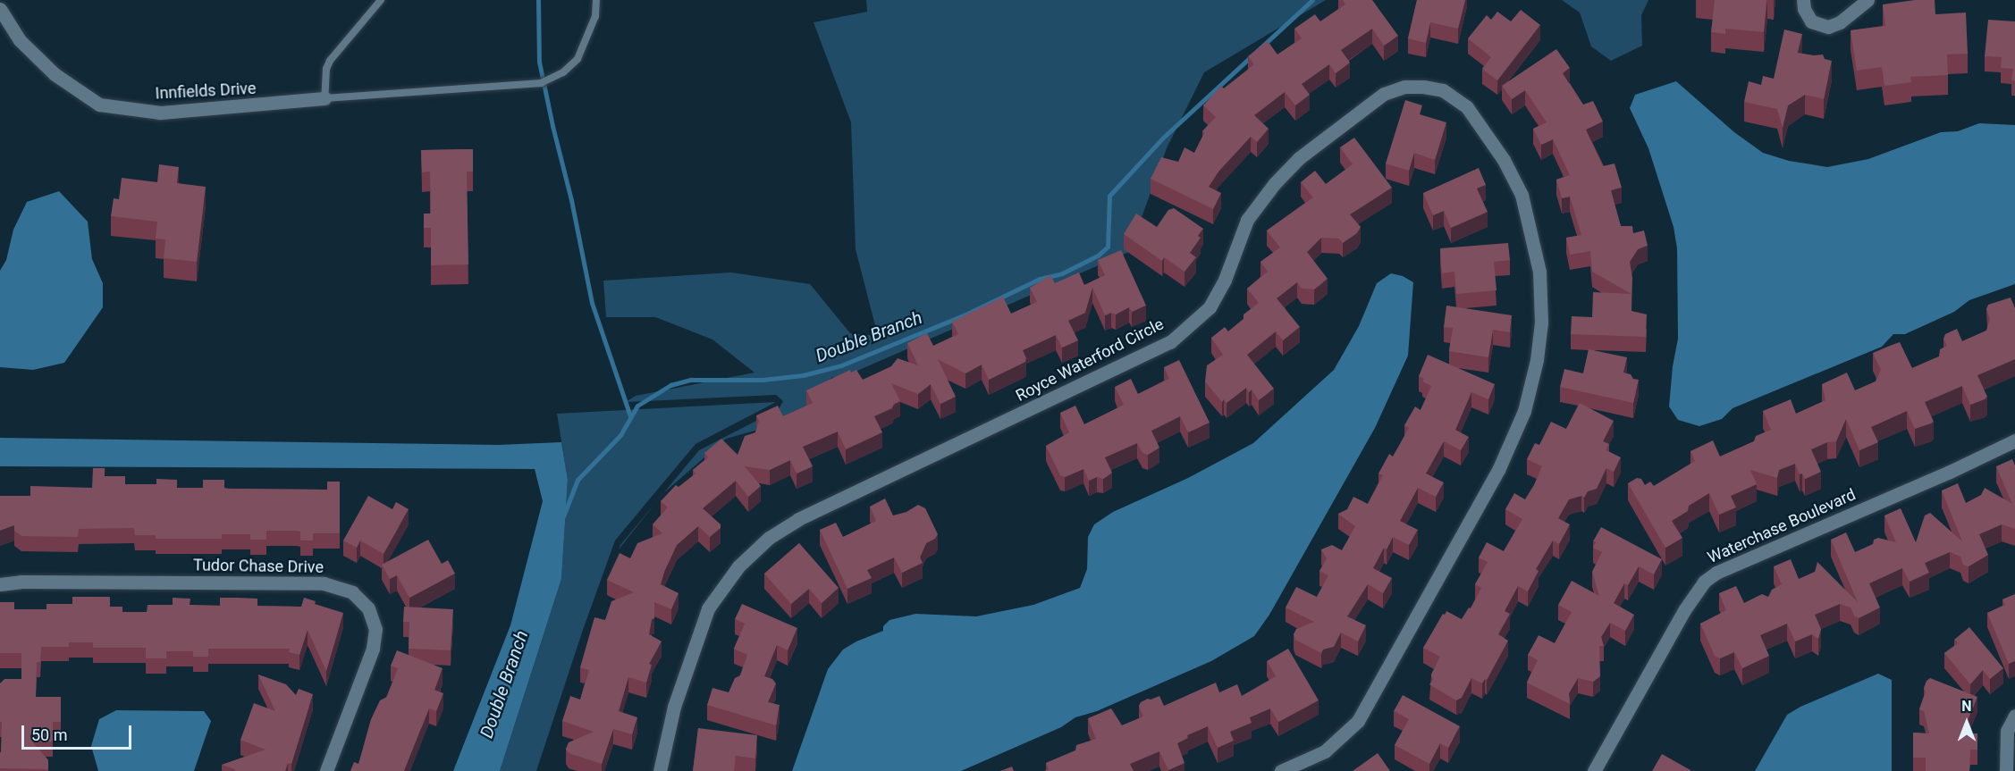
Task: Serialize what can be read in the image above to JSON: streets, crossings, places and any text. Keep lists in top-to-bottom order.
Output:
{
  "streets": {
    "street": [
      "Innfields Drive",
      "Royce Waterford Circle",
      "Waterchase Boulevard",
      "Tudor Chase Drive"
    ]
  },
  "water": ["Double Branch"],
  "scale_bar": "50 m",
  "north": "top"
}
